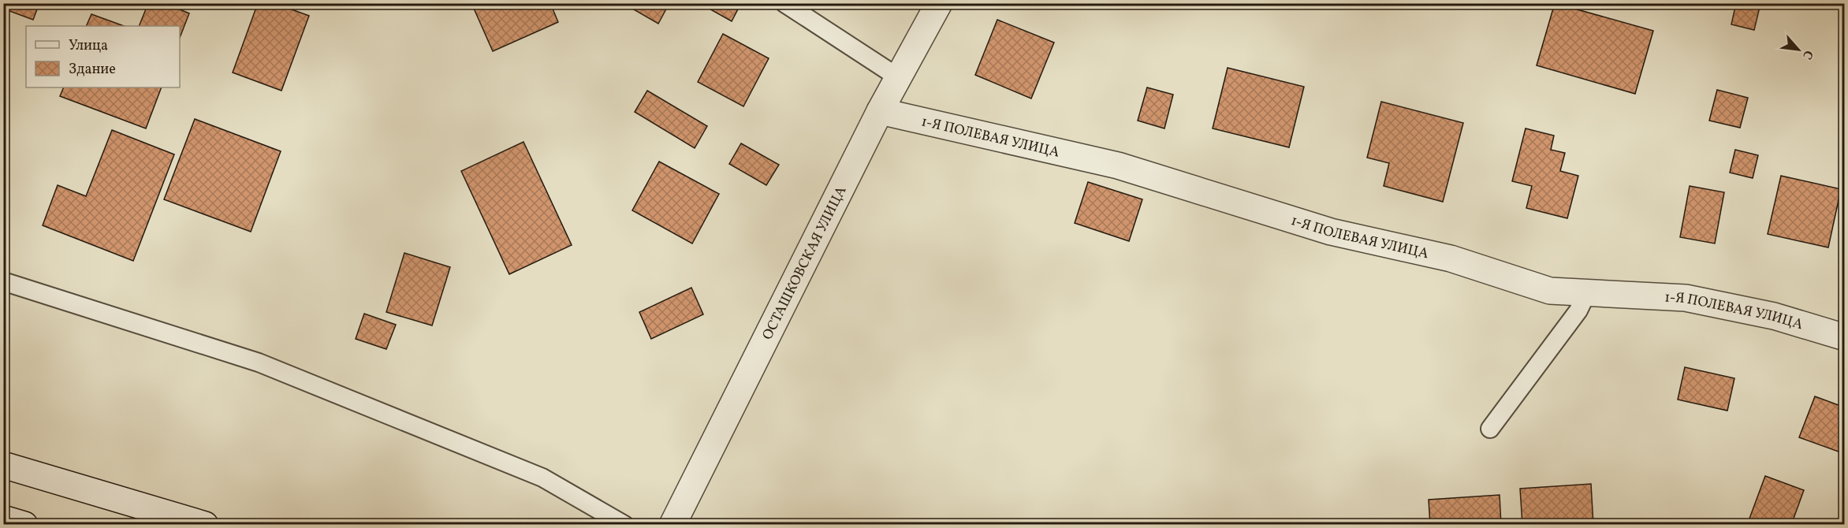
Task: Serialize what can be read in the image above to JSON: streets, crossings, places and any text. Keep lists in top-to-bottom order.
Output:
{
  "streets": {
    "street": ["1-Я ПОЛЕВАЯ УЛИЦА", "ОСТАШКОВСКАЯ УЛИЦА"]
  },
  "crossings": [
    ["1-Я ПОЛЕВАЯ УЛИЦА", "ОСТАШКОВСКАЯ УЛИЦА"]
  ],
  "legend": ["Улица", "Здание"],
  "north": "bottom right"
}
